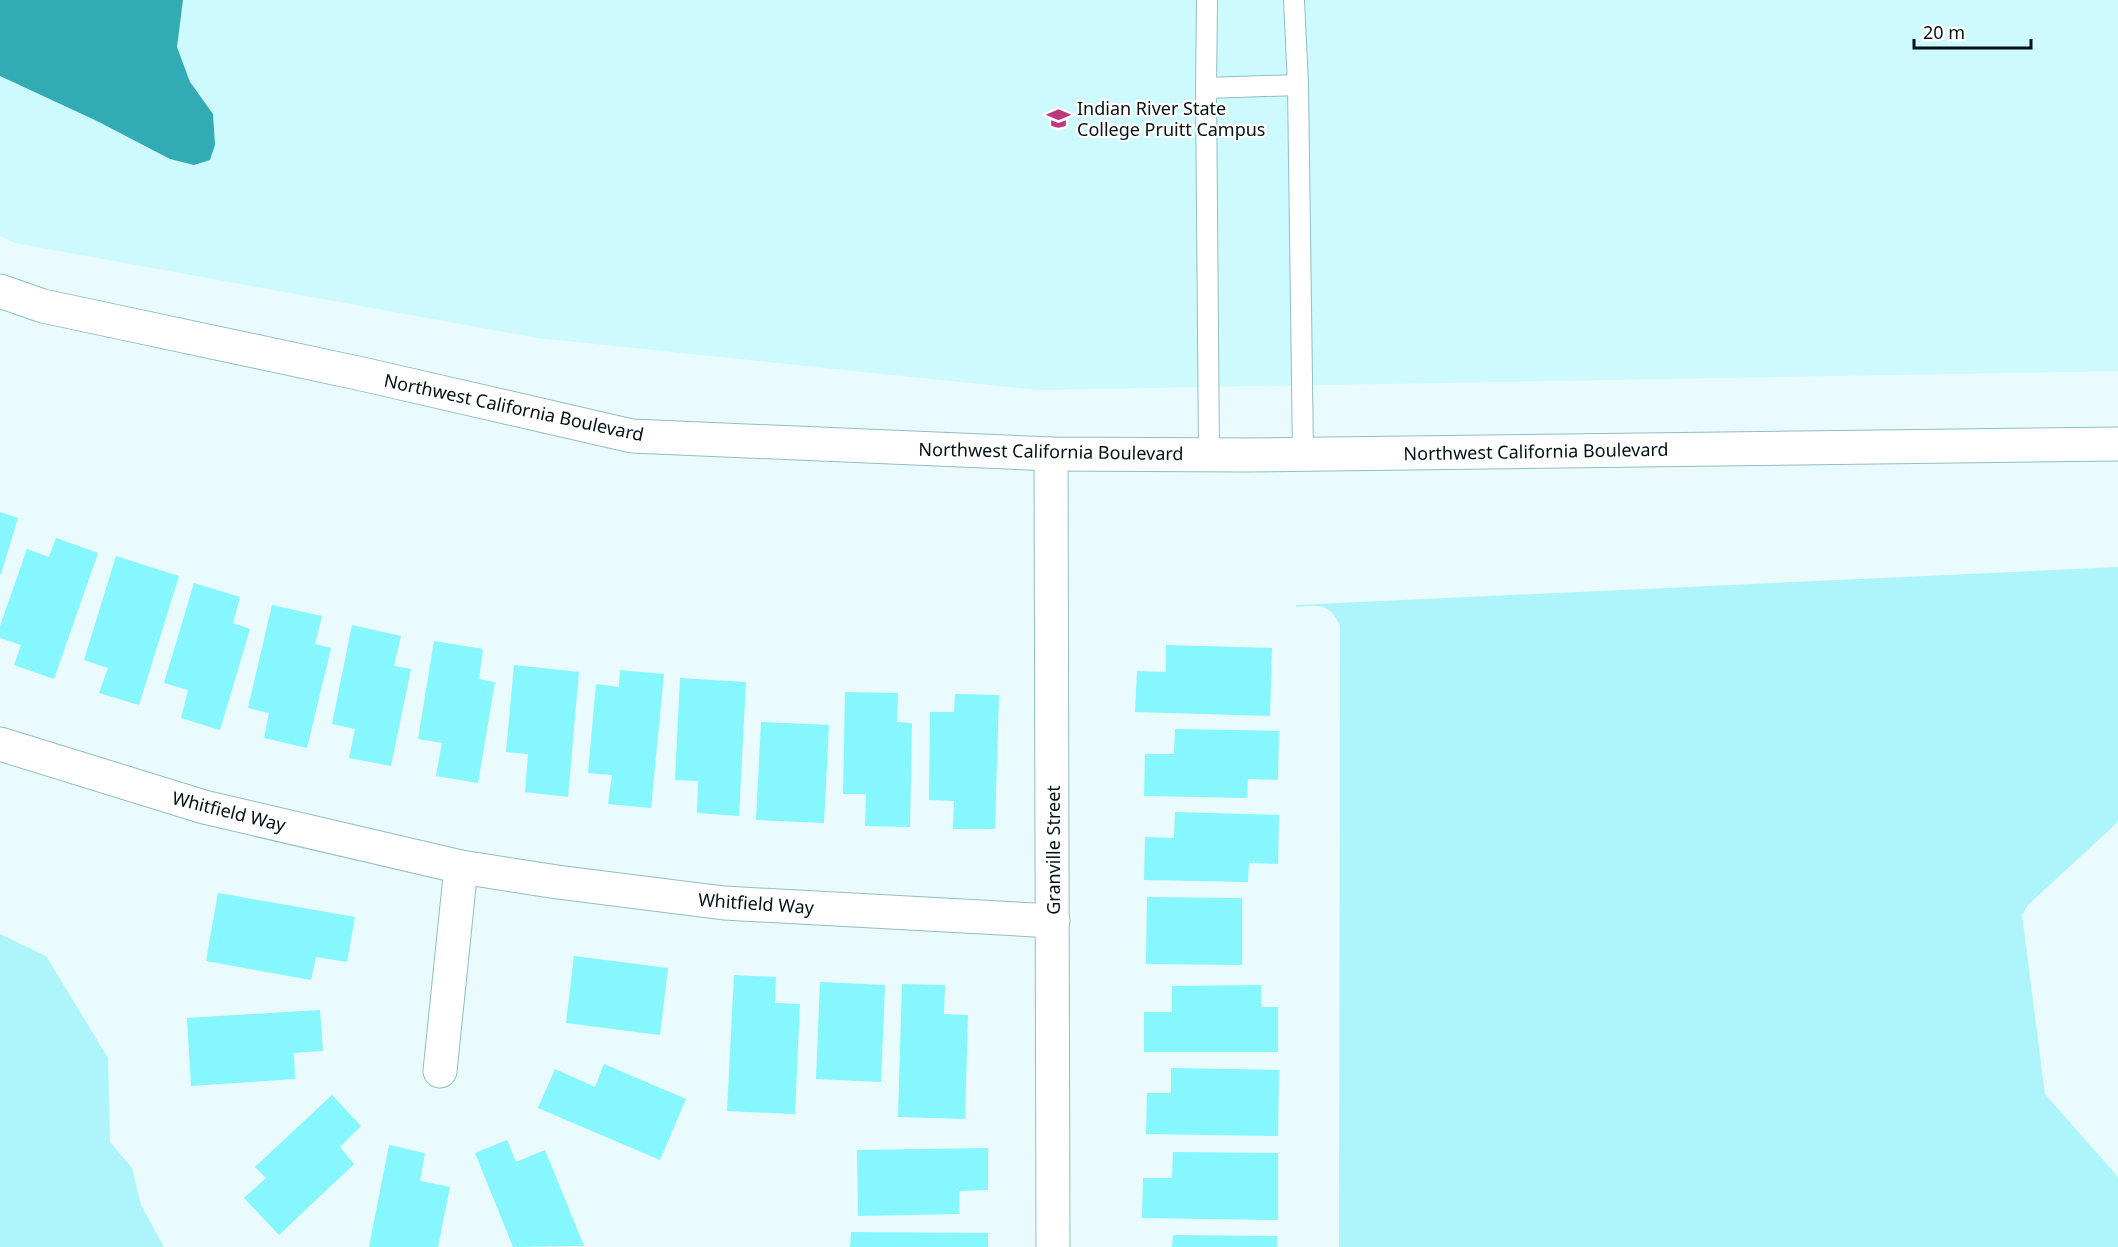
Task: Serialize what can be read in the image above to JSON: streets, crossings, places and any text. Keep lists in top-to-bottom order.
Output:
{
  "streets": {
    "street": ["Northwest California Boulevard", "Whitfield Way", "Granville Street"]
  },
  "crossings": [
    ["Northwest California Boulevard", "Granville Street"],
    ["Whitfield Way", "Granville Street"]
  ],
  "places": {
    "school or university": ["Indian River State College Pruitt Campus"]
  },
  "scale_bar": "20 m"
}
